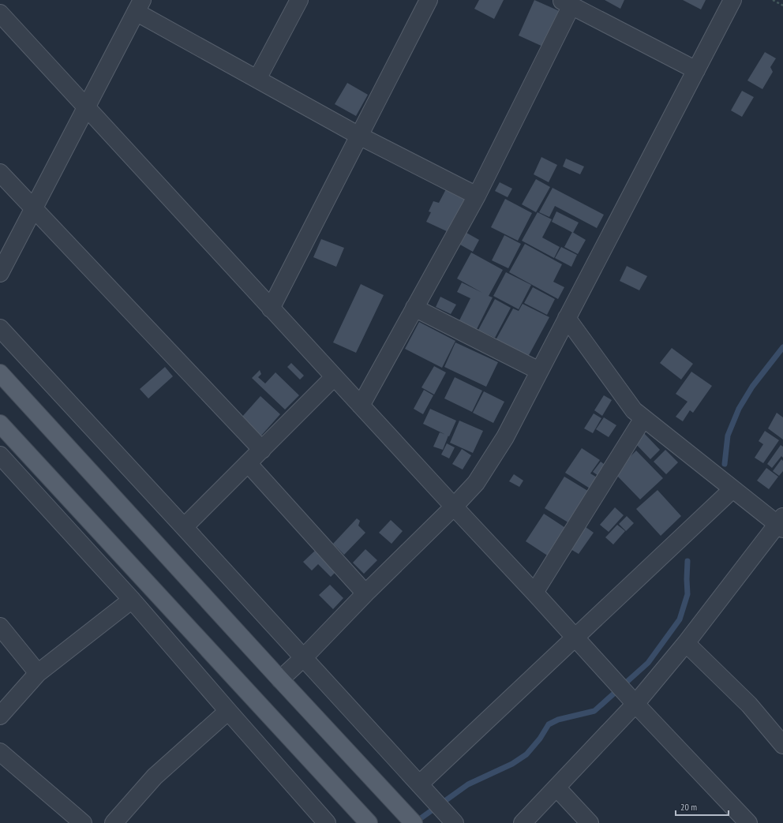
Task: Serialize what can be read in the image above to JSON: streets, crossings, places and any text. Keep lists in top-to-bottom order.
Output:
{
  "scale_bar": "20 m"
}
